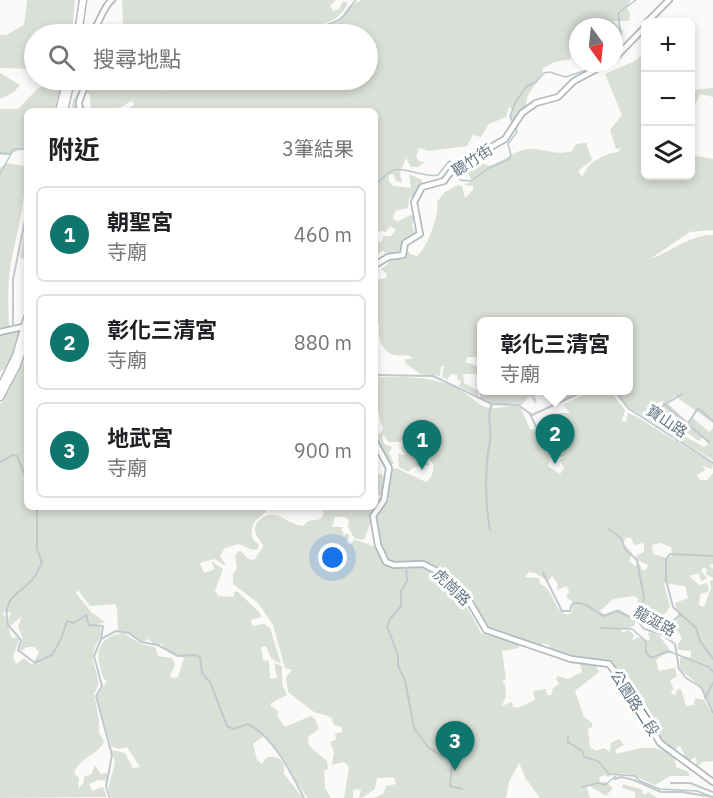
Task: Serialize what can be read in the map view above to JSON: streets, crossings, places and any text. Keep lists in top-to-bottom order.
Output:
{
  "streets": {
    "main road": ["聽竹街", "虎崗路", "公園路二段"],
    "street": ["寶山路", "龍涎路"]
  },
  "crossings": [
    ["虎崗路", "公園路二段"]
  ],
  "north": "bottom",
  "page": {
    "map_buttons": ["+", "−"],
    "search": "搜尋地點",
    "heading": ["附近", "3筆結果"],
    "list": [
      {
        "mark": "1",
        "name": "朝聖宮",
        "note": "寺廟",
        "value": "460 m"
      },
      {
        "mark": "2",
        "name": "彰化三清宮",
        "note": "寺廟",
        "value": "880 m"
      },
      {
        "mark": "3",
        "name": "地武宮",
        "note": "寺廟",
        "value": "900 m"
      }
    ],
    "popup": ["彰化三清宮", "寺廟"],
    "pins": ["2", "1", "3"]
  }
}
